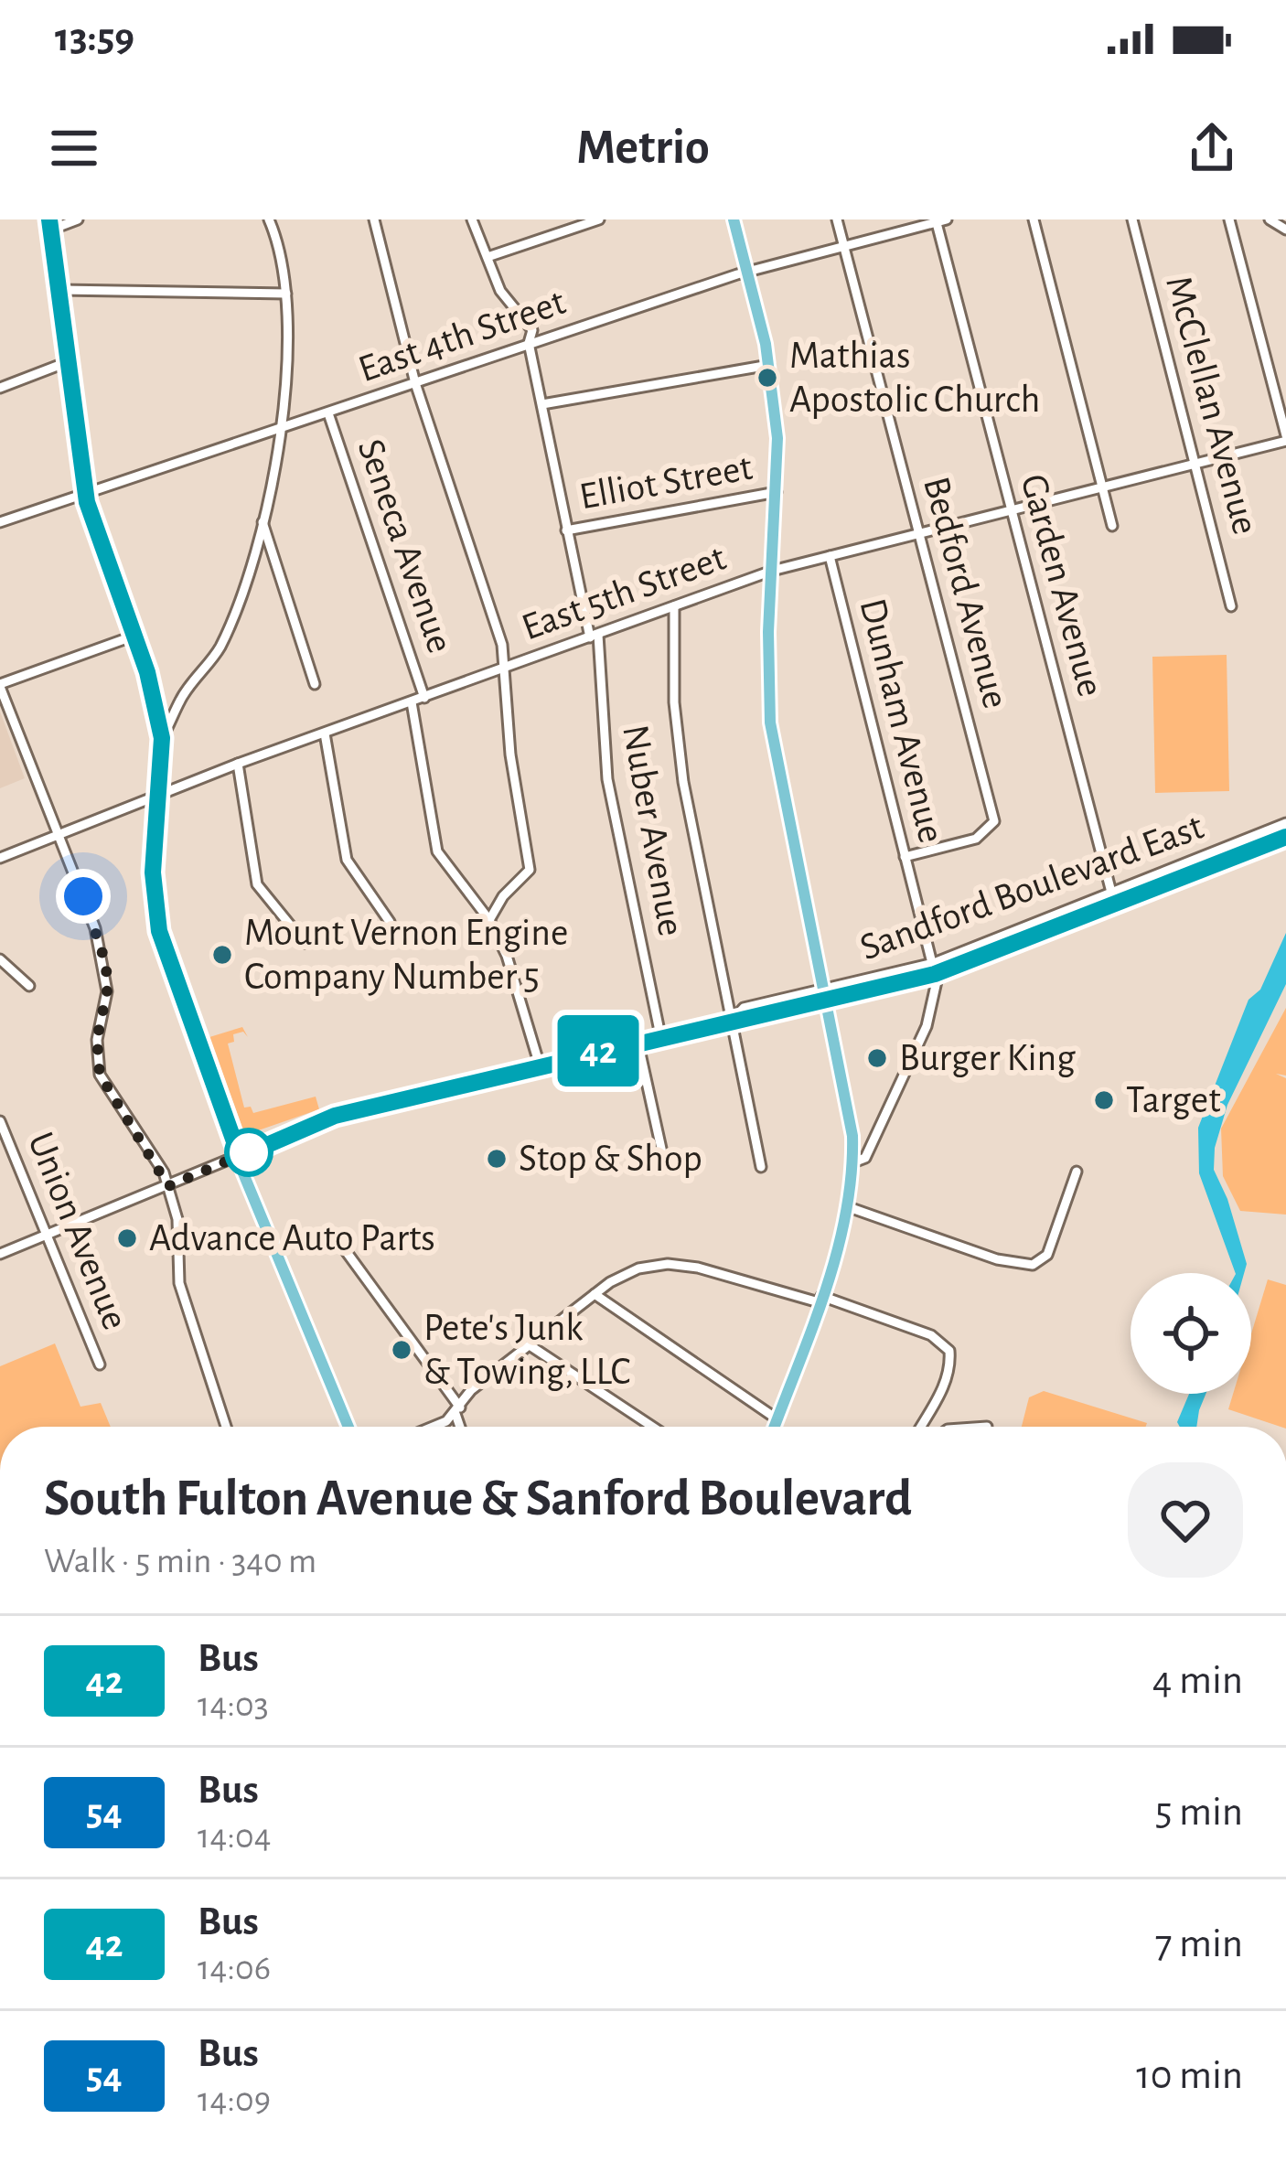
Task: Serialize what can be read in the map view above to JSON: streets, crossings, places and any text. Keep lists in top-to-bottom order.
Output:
{
  "streets": {
    "street": [
      "East 4th Street",
      "McClellan Avenue",
      "Elliot Street",
      "Seneca Avenue",
      "Garden Avenue",
      "East 5th Street",
      "Bedford Avenue",
      "Dunham Avenue",
      "Nuber Avenue",
      "Sandford Boulevard East",
      "Union Avenue"
    ]
  },
  "crossings": [
    ["East 4th Street", "Seneca Avenue"],
    ["East 4th Street", "Garden Avenue"],
    ["East 4th Street", "Bedford Avenue"],
    ["East 4th Street", "Nuber Avenue"],
    ["McClellan Avenue", "East 5th Street"],
    ["Elliot Street", "Nuber Avenue"],
    ["Seneca Avenue", "East 5th Street"],
    ["Seneca Avenue", "Sandford Boulevard East"],
    ["Garden Avenue", "East 5th Street"],
    ["Garden Avenue", "Sandford Boulevard East"],
    ["East 5th Street", "Bedford Avenue"],
    ["East 5th Street", "Dunham Avenue"],
    ["East 5th Street", "Nuber Avenue"],
    ["Bedford Avenue", "Dunham Avenue"],
    ["Dunham Avenue", "Sandford Boulevard East"],
    ["Nuber Avenue", "Sandford Boulevard East"],
    ["Sandford Boulevard East", "Union Avenue"]
  ],
  "places": [
    "Mathias Apostolic Church",
    "Mount Vernon Engine Company Number 5",
    "Burger King",
    "Target",
    "Stop & Shop",
    "Advance Auto Parts",
    "Pete's Junk & Towing, LLC"
  ],
  "lines": ["bus line 42"],
  "page": {
    "status": "13:59",
    "header": "Metrio",
    "on_map": "42",
    "heading": ["South Fulton Avenue & Sanford Boulevard", "Walk · 5 min · 340 m"],
    "list": [
      {
        "mark": "42",
        "name": "Bus",
        "note": "14:03",
        "value": "4 min"
      },
      {
        "mark": "54",
        "name": "Bus",
        "note": "14:04",
        "value": "5 min"
      },
      {
        "mark": "42",
        "name": "Bus",
        "note": "14:06",
        "value": "7 min"
      },
      {
        "mark": "54",
        "name": "Bus",
        "note": "14:09",
        "value": "10 min"
      }
    ]
  }
}
